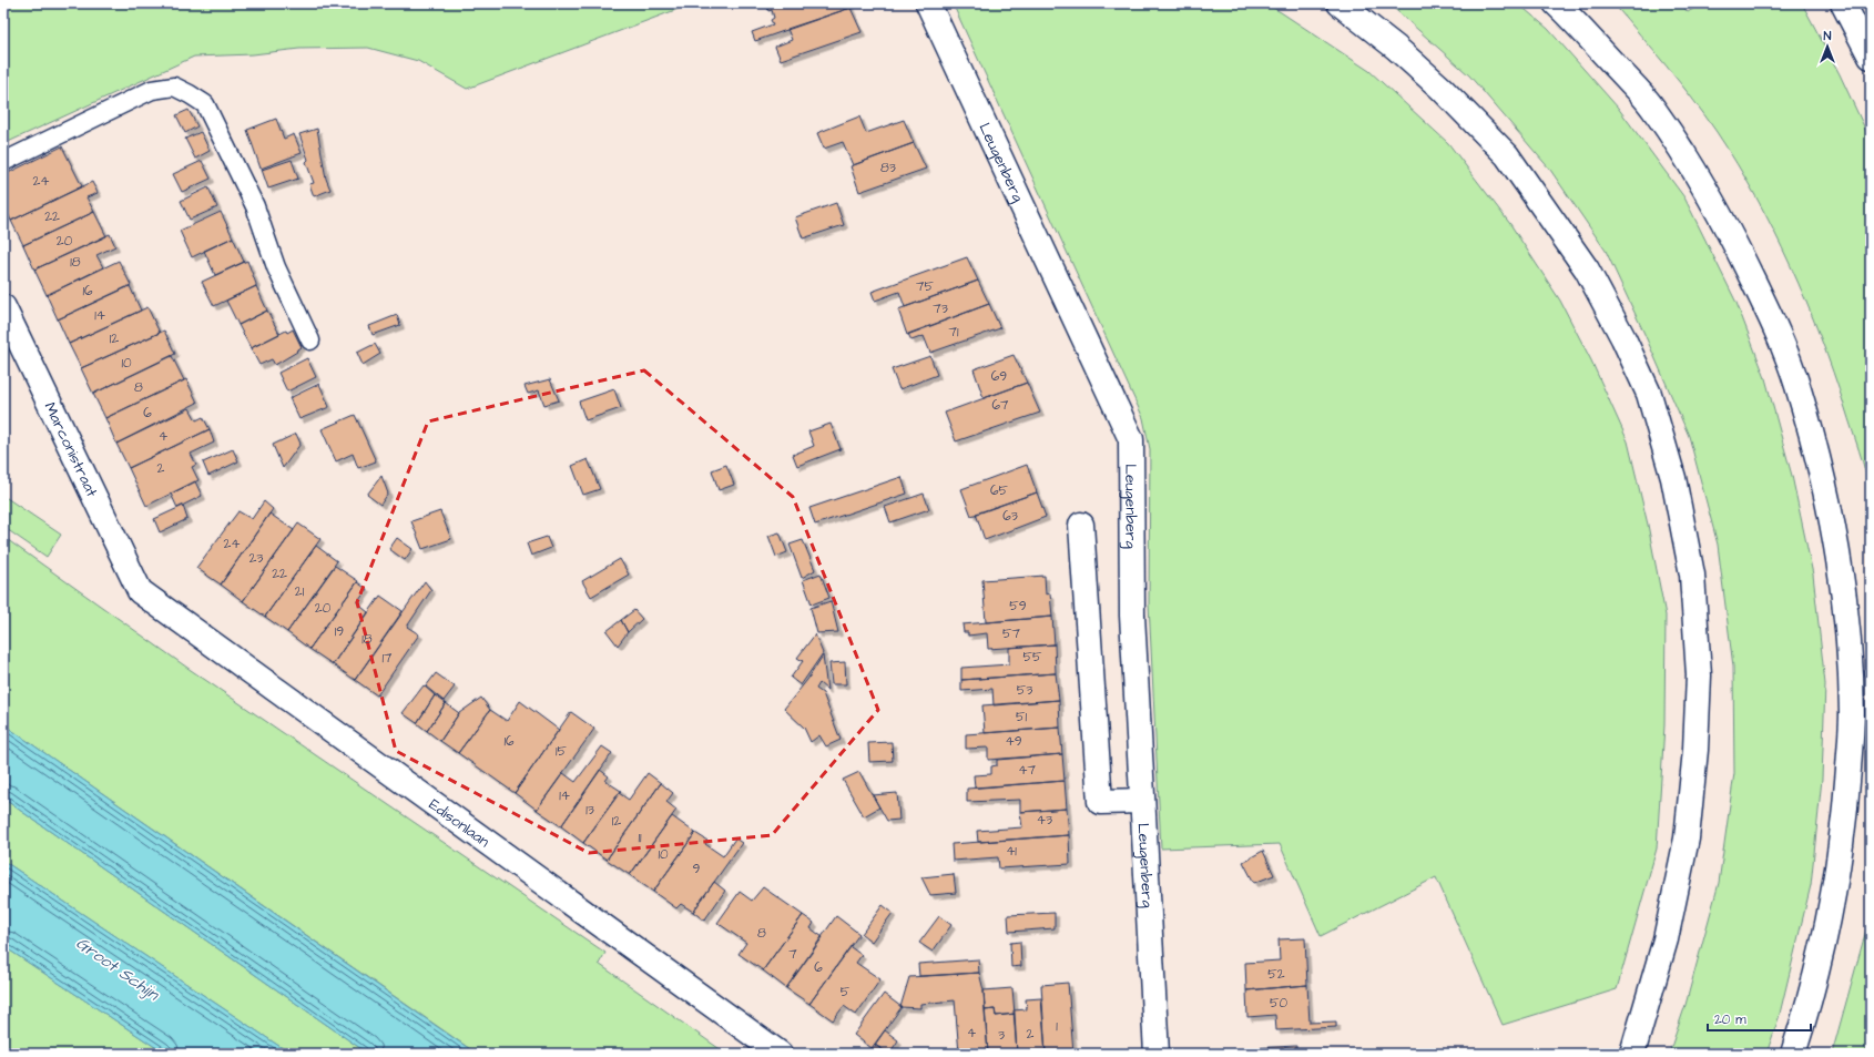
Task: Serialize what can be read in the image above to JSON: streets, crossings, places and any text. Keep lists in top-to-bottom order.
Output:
{
  "streets": {
    "main road": ["Leugenberg", "Marconistraat", "Edisonlaan"]
  },
  "crossings": [
    ["Marconistraat", "Edisonlaan"]
  ],
  "water": ["Groot Schijn"],
  "house_numbers": [
    "83",
    "24",
    "22",
    "20",
    "18",
    "75",
    "16",
    "73",
    "14",
    "71",
    "12",
    "10",
    "69",
    "8",
    "67",
    "6",
    "4",
    "2",
    "65",
    "63",
    "24",
    "23",
    "22",
    "21",
    "59",
    "20",
    "19",
    "57",
    "18",
    "55",
    "17",
    "53",
    "51",
    "16",
    "49",
    "15",
    "47",
    "14",
    "13",
    "43",
    "12",
    "11",
    "41",
    "10",
    "9",
    "8",
    "7",
    "6",
    "52",
    "5",
    "50",
    "1",
    "4",
    "2",
    "3"
  ],
  "scale_bar": "20 m",
  "north": "top"
}
